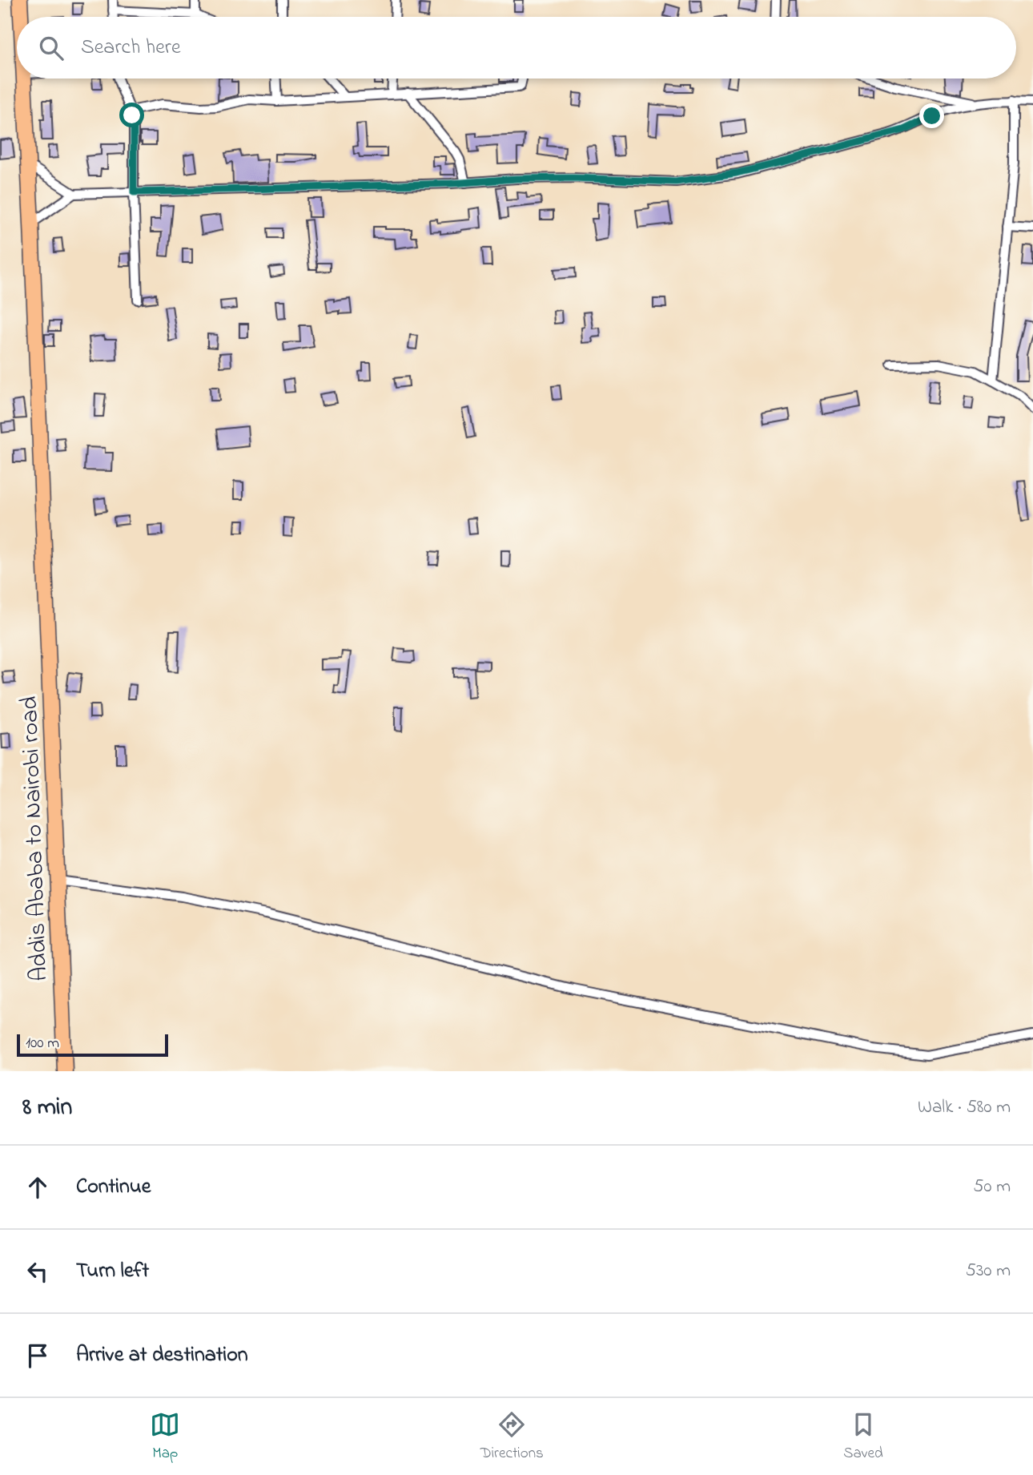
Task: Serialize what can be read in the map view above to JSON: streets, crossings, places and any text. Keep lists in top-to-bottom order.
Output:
{
  "streets": {
    "highway": ["Addis Ababa to Nairobi road"]
  },
  "scale_bar": "100 m",
  "page": {
    "search": "Search here",
    "scale": "100 m",
    "heading": ["8 min", "Walk · 580 m"],
    "list": [
      ["Continue", "50 m"],
      ["Turn left", "530 m"],
      "Arrive at destination"
    ],
    "nav": ["Map", "Directions", "Saved"]
  }
}
